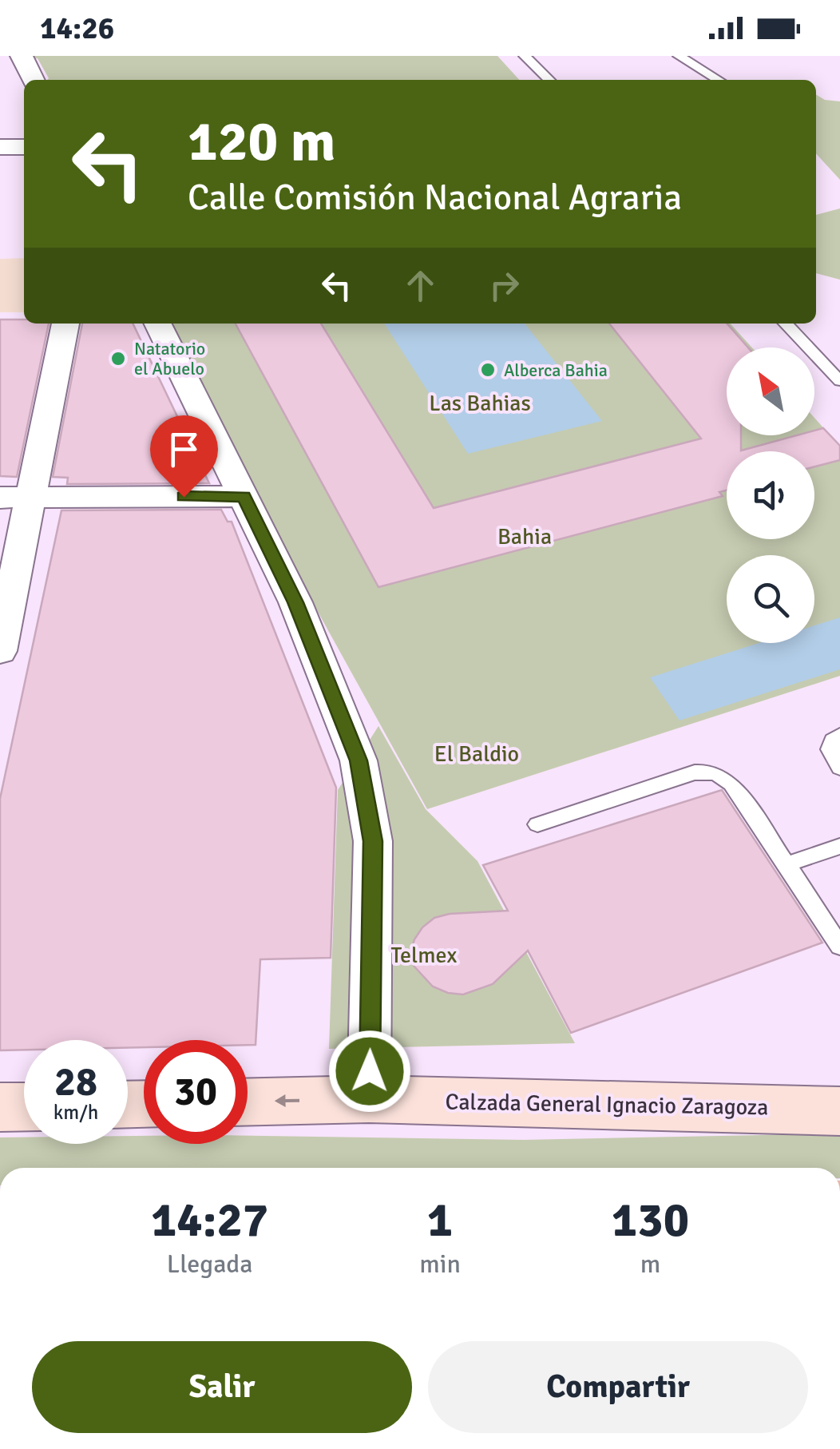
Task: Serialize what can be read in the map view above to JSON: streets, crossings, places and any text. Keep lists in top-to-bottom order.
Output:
{
  "streets": {
    "main road": ["Calzada General Ignacio Zaragoza"]
  },
  "parks": [
    "Las Bahias",
    "Bahia",
    "El Baldio",
    "Telmex"
  ],
  "places": ["Natatorio el Abuelo", "Alberca Bahia"],
  "north": "top left",
  "page": {
    "status": "14:26",
    "turn": ["120 m", "Calle Comisión Nacional Agraria"],
    "speed": "28 km/h",
    "limit": "30",
    "eta": [
      "14:27",
      "Llegada",
      "1",
      "min",
      "130",
      "m"
    ],
    "buttons": ["Salir", "Compartir"]
  }
}
